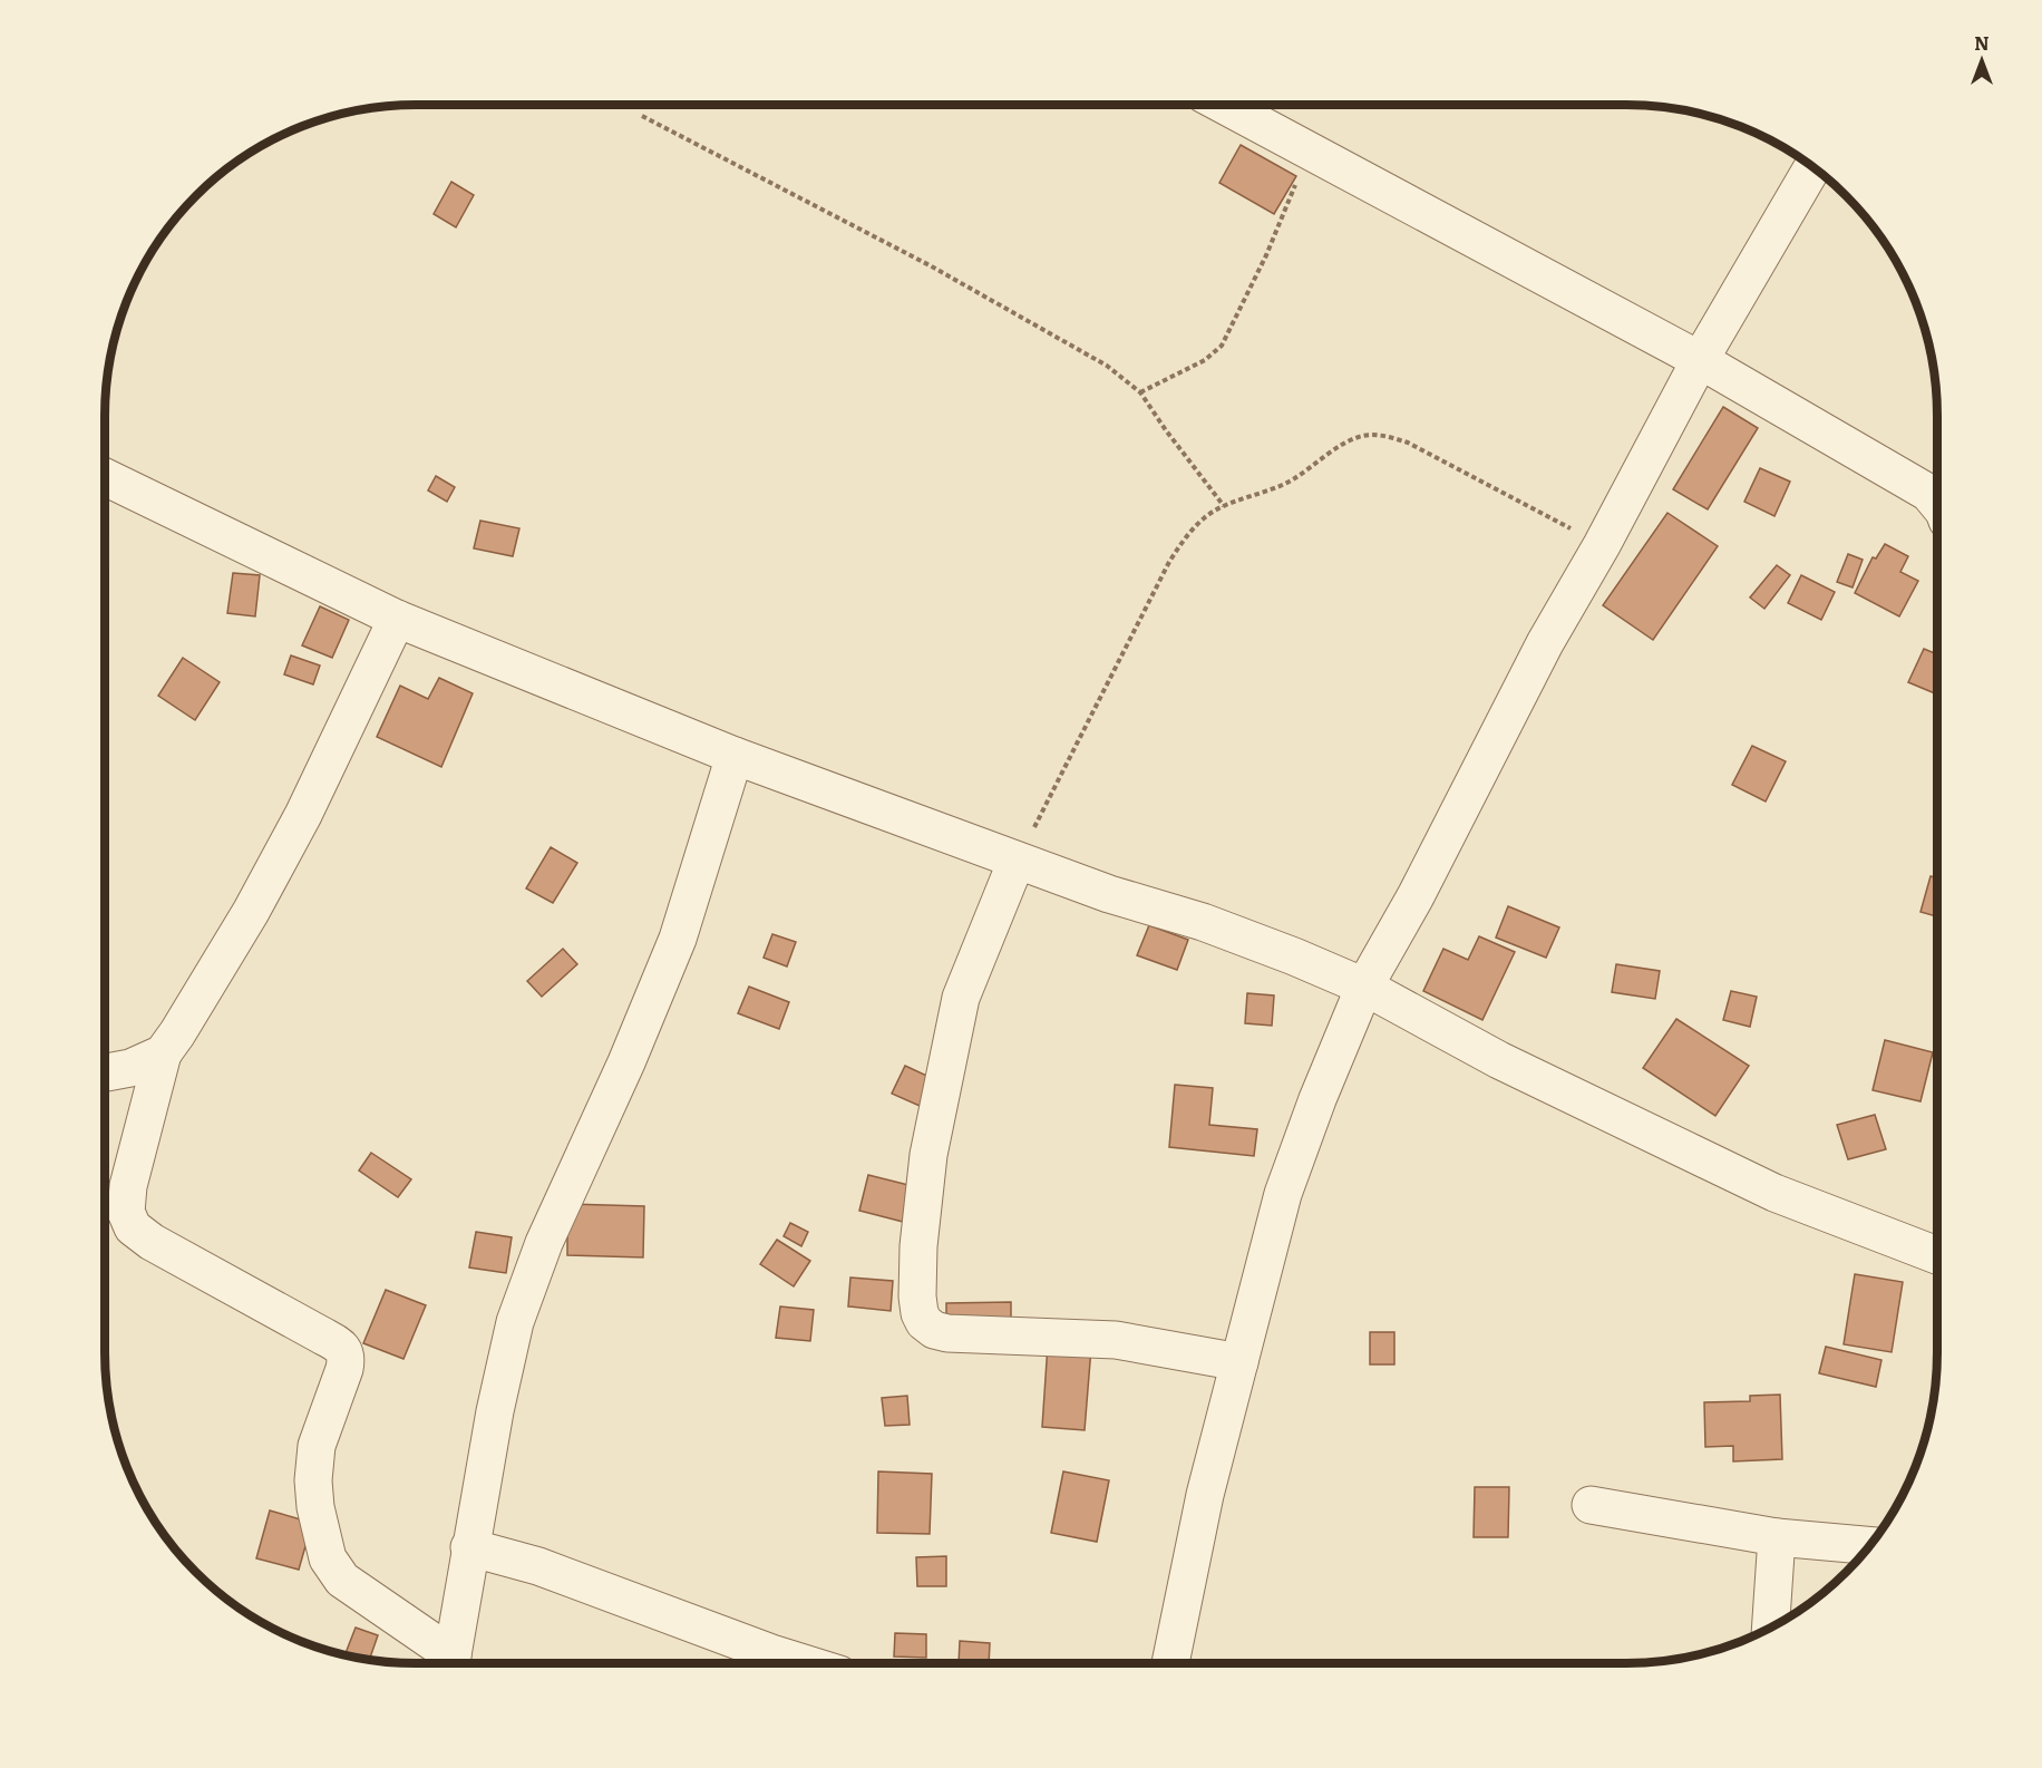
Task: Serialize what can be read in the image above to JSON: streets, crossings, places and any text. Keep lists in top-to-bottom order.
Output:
{
  "north": "top"
}
